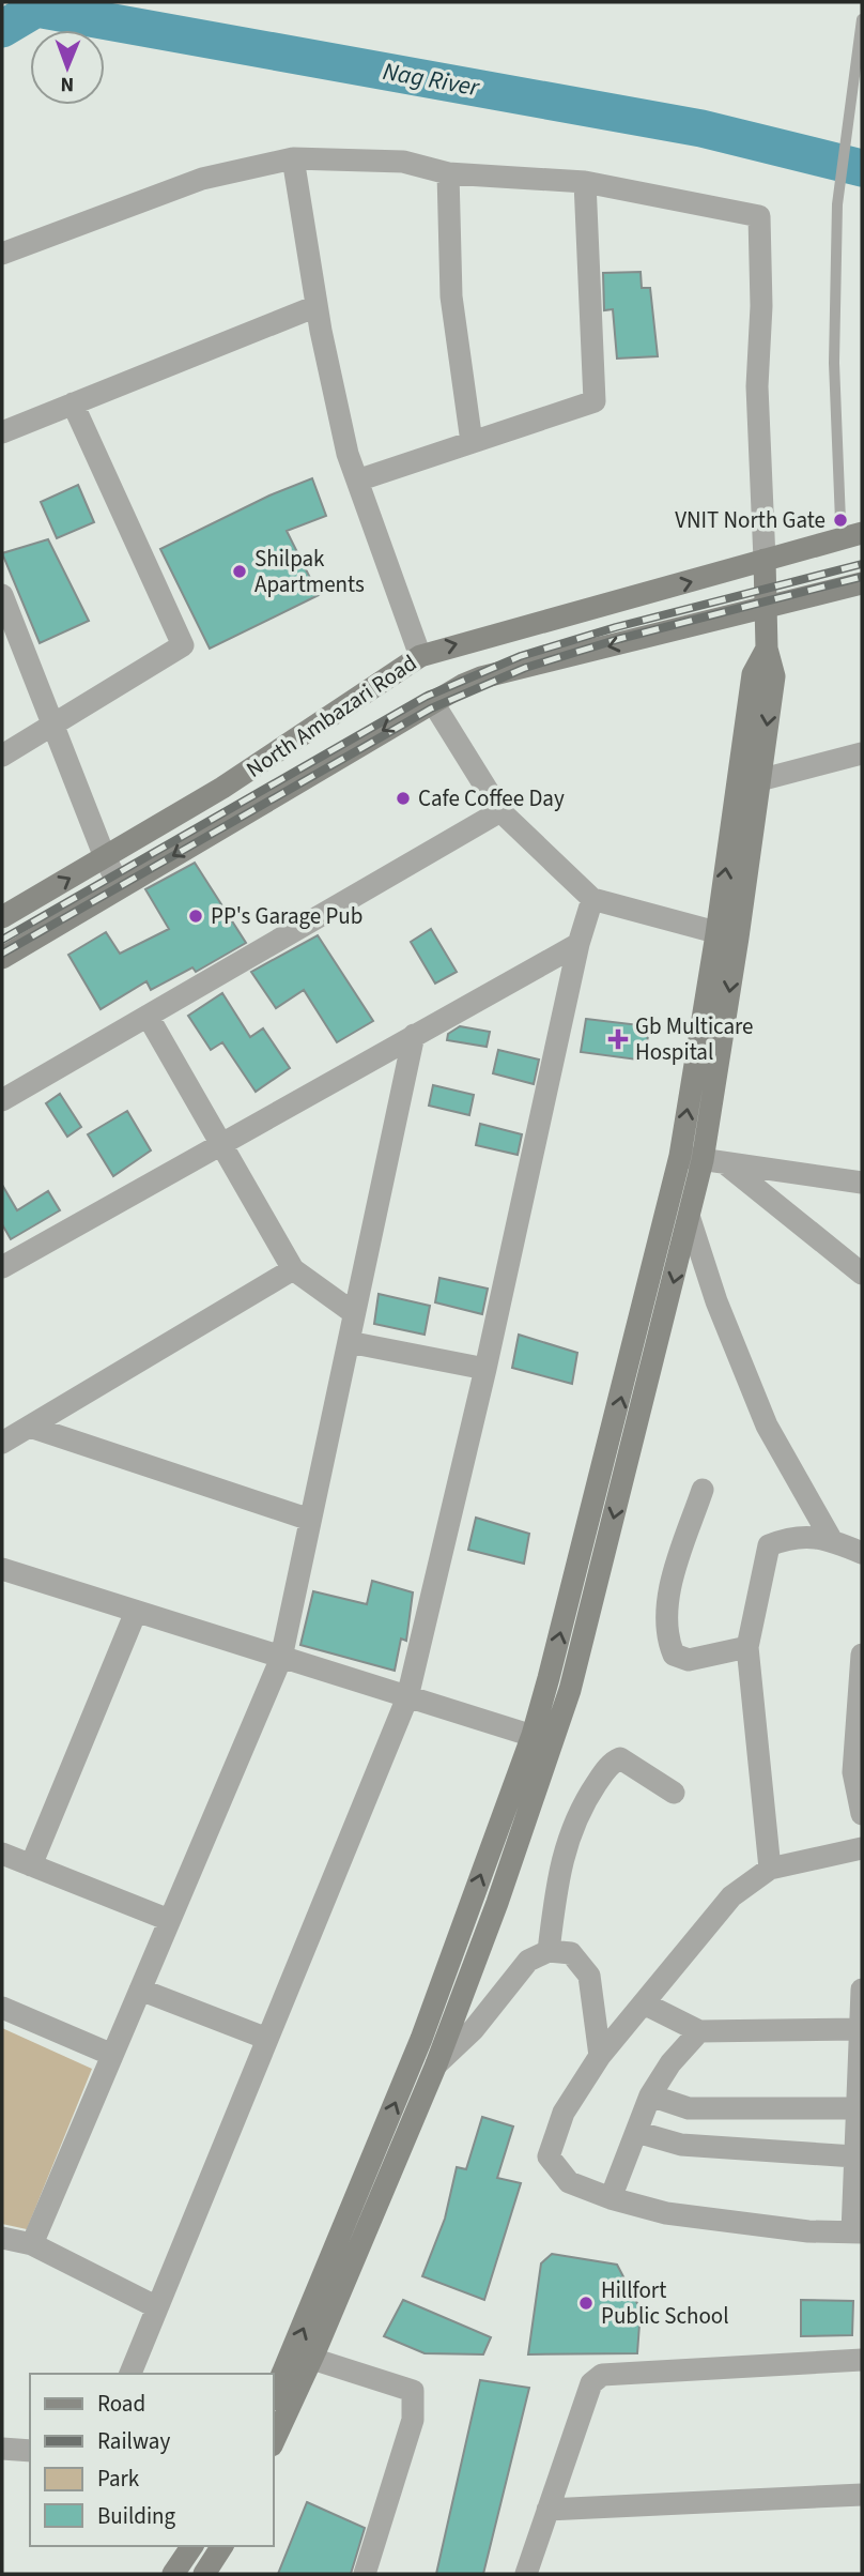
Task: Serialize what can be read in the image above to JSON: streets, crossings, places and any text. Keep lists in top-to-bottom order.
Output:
{
  "streets": {
    "street": ["North Ambazari Road"]
  },
  "water": ["Nag River"],
  "places": {
    "other": [
      "VNIT North Gate",
      "Shilpak Apartments",
      "Cafe Coffee Day",
      "PP's Garage Pub",
      "Hillfort Public School"
    ],
    "health": ["Gb Multicare Hospital"]
  },
  "legend": [
    "Road",
    "Railway",
    "Park",
    "Building"
  ],
  "north": "bottom"
}
